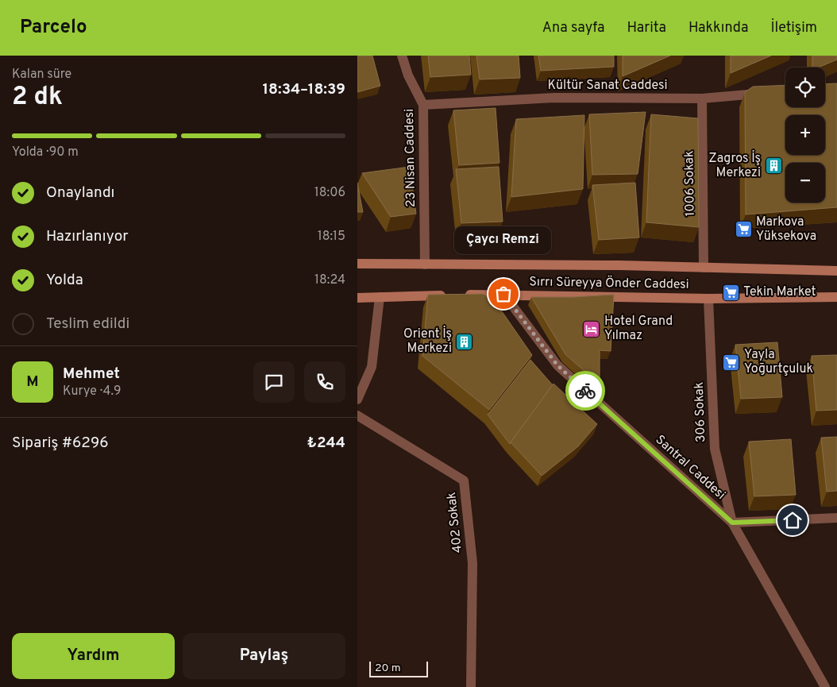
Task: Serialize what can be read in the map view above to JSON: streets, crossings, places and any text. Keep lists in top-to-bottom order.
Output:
{
  "streets": {
    "main road": ["Sırrı Süreyya Önder Caddesi"],
    "street": [
      "Kültür Sanat Caddesi",
      "23 Nisan Caddesi",
      "1006 Sokak",
      "306 Sokak",
      "Santral Caddesi",
      "402 Sokak"
    ]
  },
  "crossings": [
    ["Kültür Sanat Caddesi", "23 Nisan Caddesi"],
    ["Kültür Sanat Caddesi", "1006 Sokak"],
    ["23 Nisan Caddesi", "Sırrı Süreyya Önder Caddesi"],
    ["1006 Sokak", "Sırrı Süreyya Önder Caddesi"],
    ["Sırrı Süreyya Önder Caddesi", "306 Sokak"],
    ["Sırrı Süreyya Önder Caddesi", "Santral Caddesi"],
    ["306 Sokak", "Santral Caddesi"]
  ],
  "places": {
    "building": ["Zagros İş Merkezi", "Orient İş Merkezi"],
    "supermarket": ["Markova Yüksekova", "Tekin Market", "Yayla Yoğurtçuluk"],
    "other": ["Çaycı Remzi"],
    "hotel": ["Hotel Grand Yılmaz"]
  },
  "scale_bar": "20 m",
  "page": {
    "header": "Parcelo",
    "nav": [
      "Ana sayfa",
      "Harita",
      "Hakkında",
      "İletişim"
    ],
    "heading": ["2 dk", "Kalan süre", "18:34–18:39"],
    "panel": [
      "Mehmet",
      "Kurye · 4.9",
      "Sipariş #6296",
      "₺244"
    ],
    "map_buttons": ["+", "−"],
    "bar": "Yolda · 90 m",
    "list": [
      ["Onaylandı", "18:06"],
      ["Hazırlanıyor", "18:15"],
      ["Yolda", "18:24"],
      "Teslim edildi"
    ],
    "bubble": "Çaycı Remzi",
    "round": "M",
    "buttons": ["Yardım", "Paylaş"],
    "scale": "20 m"
  }
}
